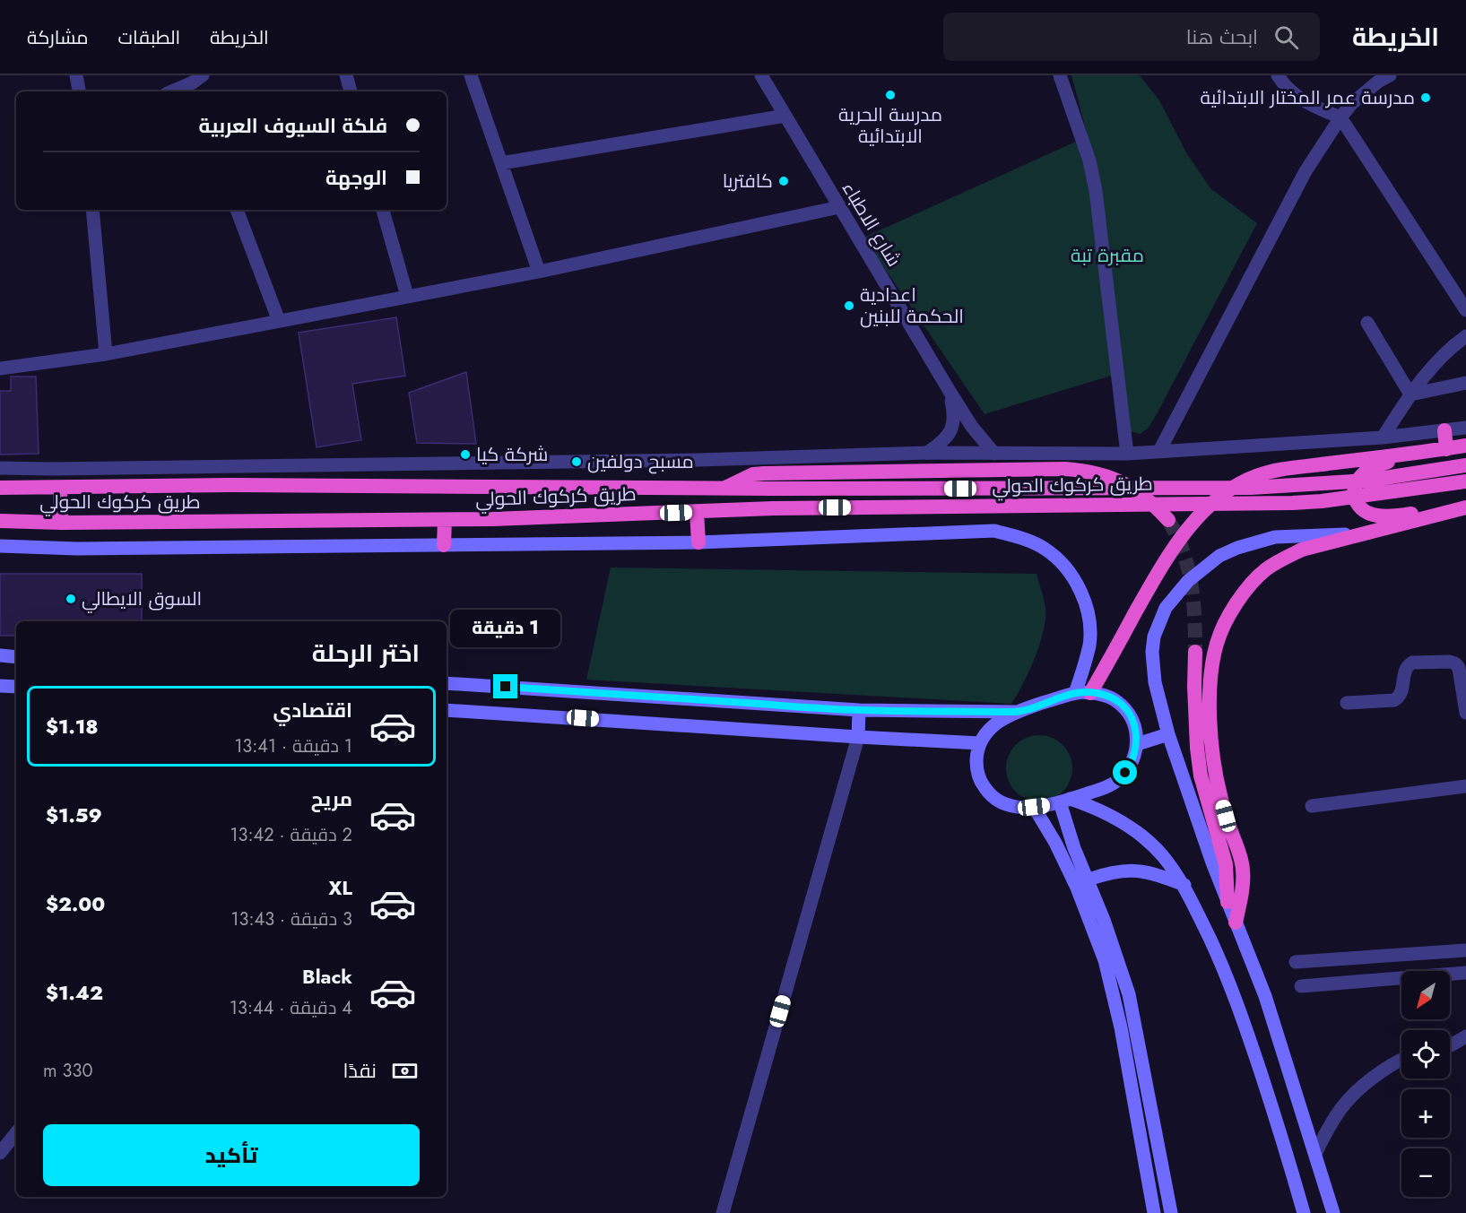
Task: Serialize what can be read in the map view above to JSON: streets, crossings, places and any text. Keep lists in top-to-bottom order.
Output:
{
  "streets": {
    "highway": ["طريق كركوك الحولي"],
    "street": ["شارع الاطباء"]
  },
  "parks": ["مقبرة تبة"],
  "places": [
    "مدرسة الحرية الابتدائية",
    "مدرسة عمر المختار الابتدائية",
    "کافتریا",
    "اعدادية الحكمة للبنين",
    "شركة كيا",
    "مسبح دولفين",
    "السوق الايطالي"
  ],
  "north": "bottom left",
  "page": {
    "header": "الخريطة",
    "search": "ابحث هنا",
    "nav": ["الخريطة", "الطبقات", "مشاركة"],
    "banner": ["فلكة السيوف العربية", "الوجهة"],
    "bubble": "1 دقيقة",
    "heading": "اختر الرحلة",
    "list": [
      {
        "name": "اقتصادي",
        "note": "1 دقيقة · 13:41",
        "value": "$1.18"
      },
      {
        "name": "مريح",
        "note": "2 دقيقة · 13:42",
        "value": "$1.59"
      },
      {
        "name": "XL",
        "note": "3 دقيقة · 13:43",
        "value": "$2.00"
      },
      {
        "name": "Black",
        "note": "4 دقيقة · 13:44",
        "value": "$1.42"
      }
    ],
    "map_buttons": ["+", "−"],
    "pay": ["نقدًا", "330 m"],
    "buttons": "تأكيد"
  }
}
